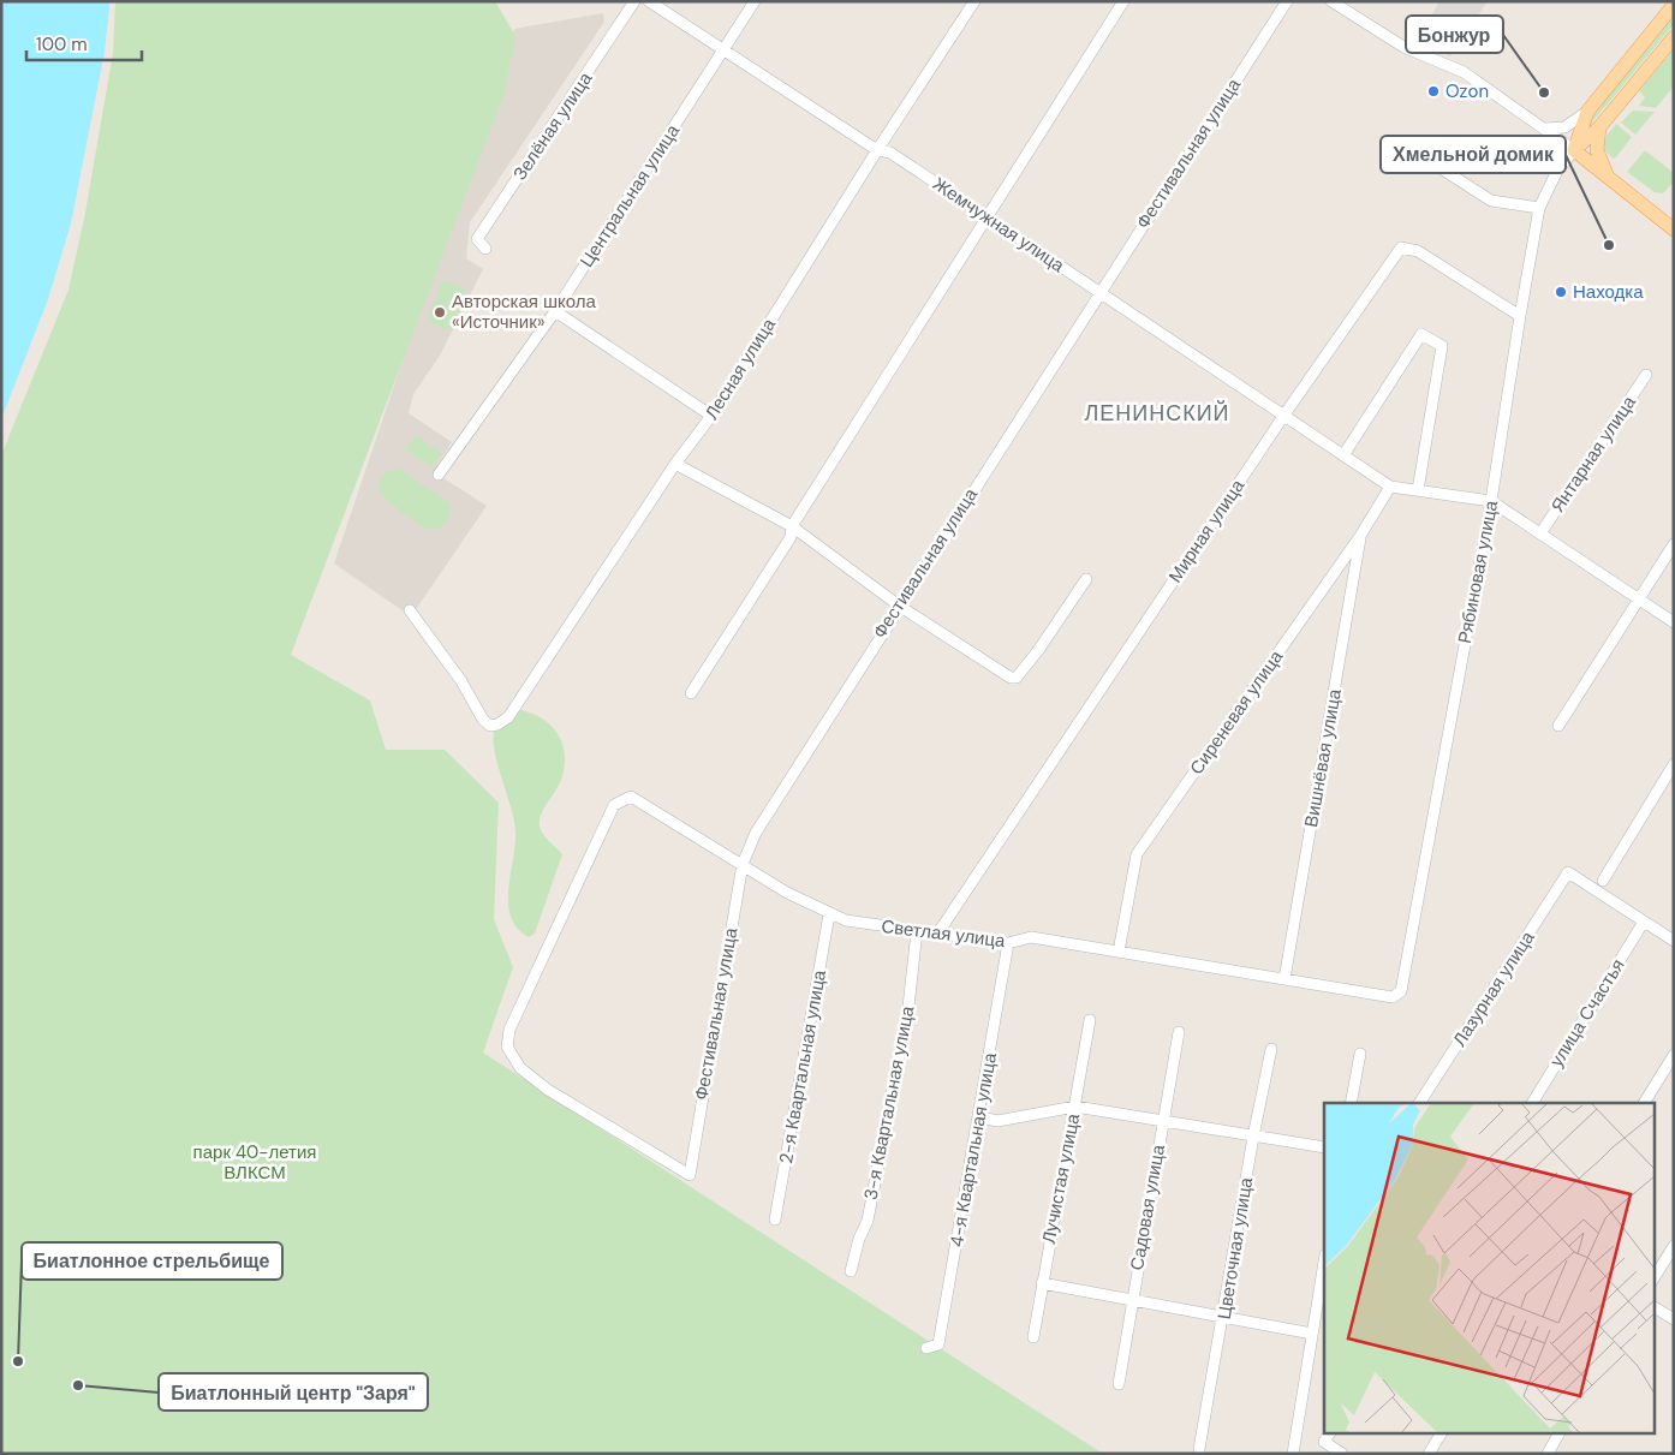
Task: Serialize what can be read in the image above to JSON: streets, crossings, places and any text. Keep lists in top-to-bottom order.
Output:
{
  "streets": {
    "street": [
      "Зелёная улица",
      "Фестивальная улица",
      "Центральная улица",
      "Жемчужная улица",
      "Лесная улица",
      "Янтарная улица",
      "Мирная улица",
      "Рябиновая улица",
      "Сиреневая улица",
      "Вишнёвая улица",
      "Светлая улица",
      "Лазурная улица",
      "улица Счастья",
      "2-я Квартальная улица",
      "3-я Квартальная улица",
      "4-я Квартальная улица",
      "Лучистая улица",
      "Садовая улица",
      "Цветочная улица"
    ]
  },
  "crossings": [
    ["Фестивальная улица", "Жемчужная улица"],
    ["Фестивальная улица", "Светлая улица"],
    ["Центральная улица", "Жемчужная улица"],
    ["Жемчужная улица", "Лесная улица"],
    ["Жемчужная улица", "Мирная улица"],
    ["Жемчужная улица", "Сиреневая улица"],
    ["Мирная улица", "Рябиновая улица"],
    ["Мирная улица", "Светлая улица"],
    ["Рябиновая улица", "Светлая улица"],
    ["Сиреневая улица", "Вишнёвая улица"],
    ["Сиреневая улица", "Светлая улица"],
    ["Вишнёвая улица", "Светлая улица"],
    ["Светлая улица", "2-я Квартальная улица"],
    ["Светлая улица", "3-я Квартальная улица"],
    ["Светлая улица", "4-я Квартальная улица"],
    ["Лазурная улица", "улица Счастья"]
  ],
  "districts": ["ЛЕНИНСКИЙ"],
  "parks": ["парк 40-летия ВЛКСМ"],
  "places": [
    "Ozon",
    "Бонжур",
    "Хмельной домик",
    "Находка",
    "Авторская школа «Источник»",
    "Биатлонное стрельбище",
    "Биатлонный центр \"Заря\""
  ],
  "scale_bar": "100 m"
}
